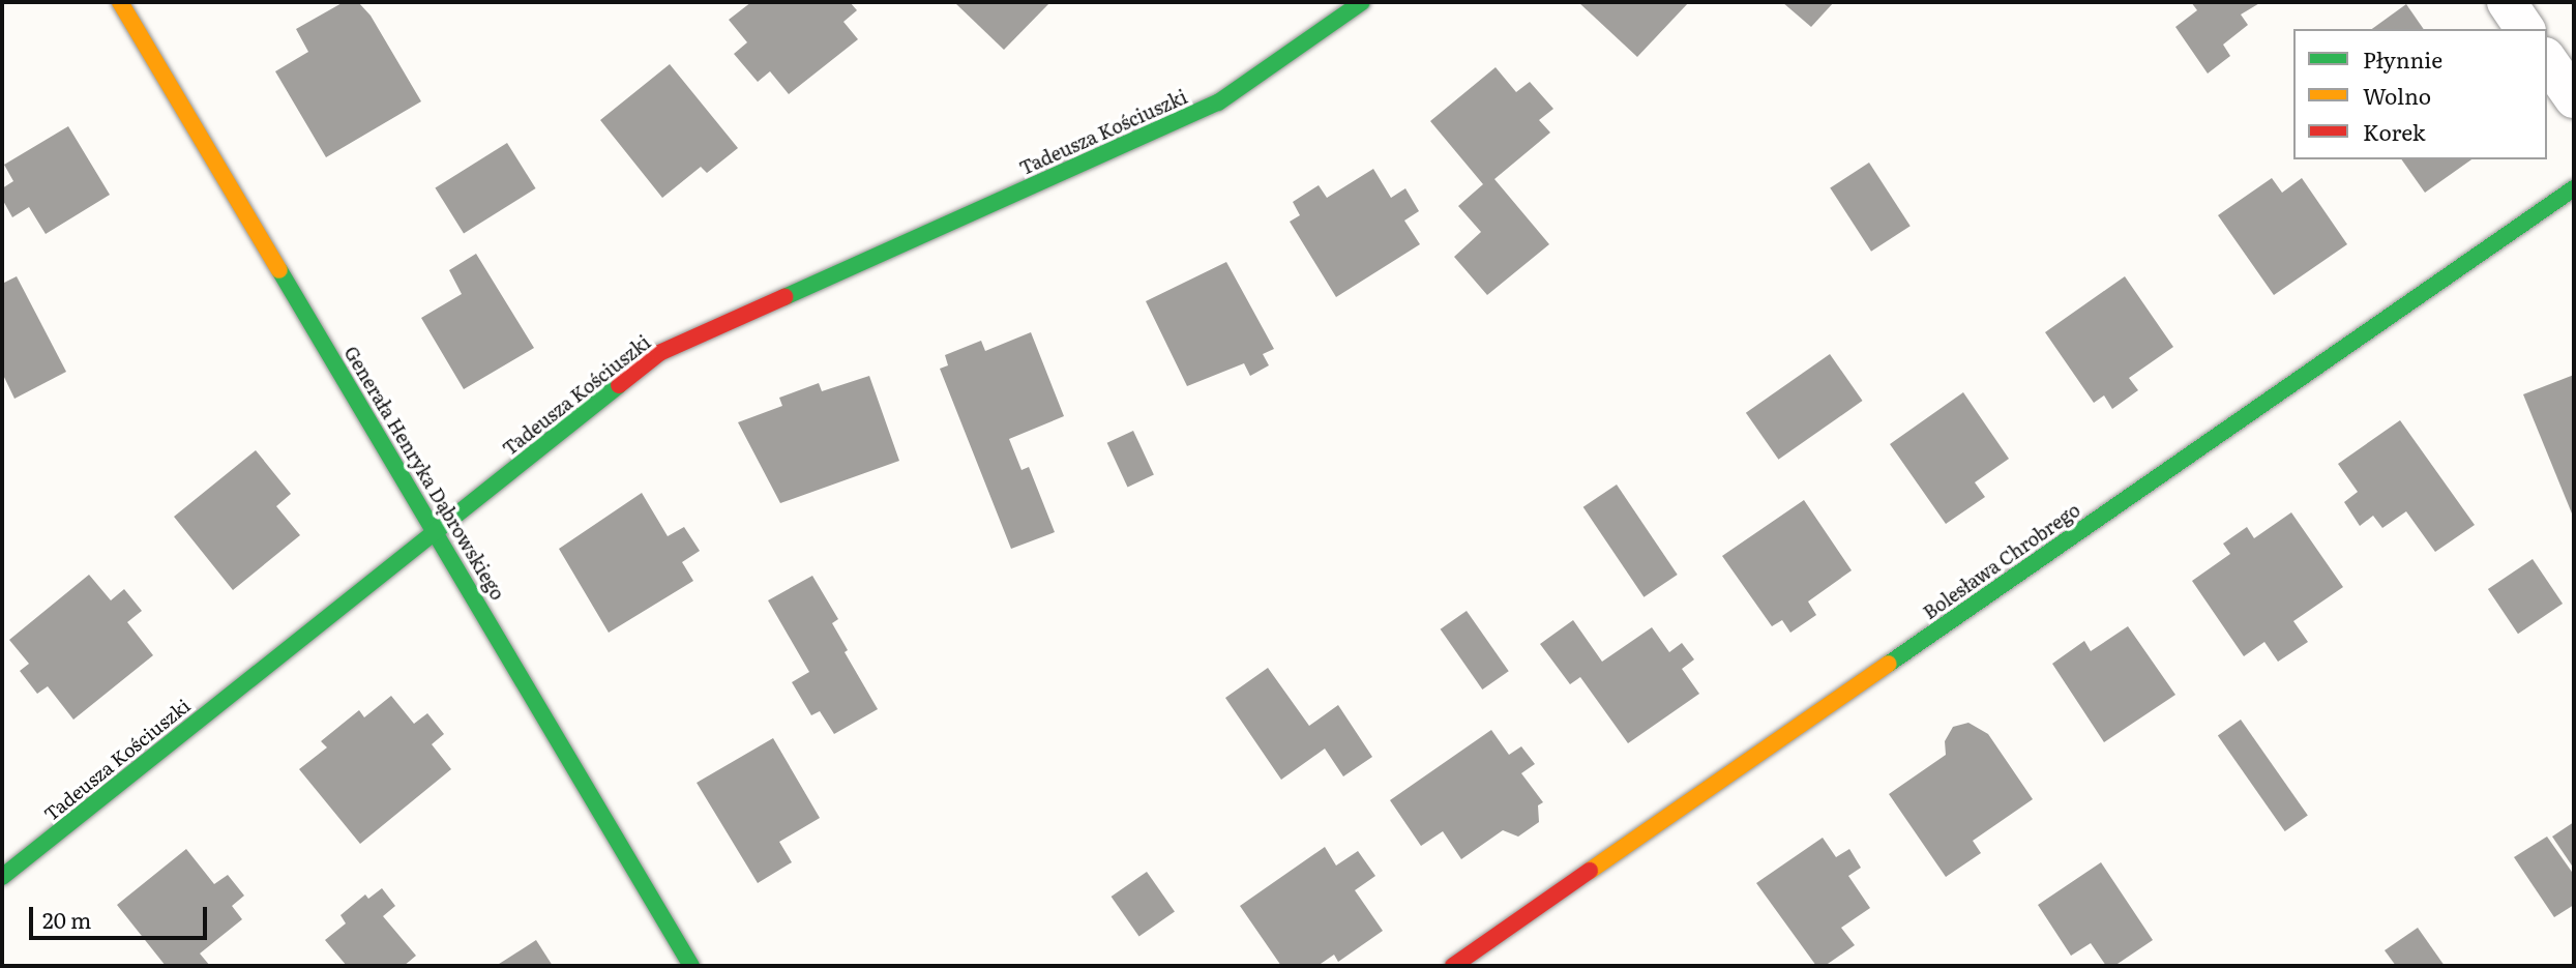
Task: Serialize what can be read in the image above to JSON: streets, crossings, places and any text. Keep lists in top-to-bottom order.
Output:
{
  "streets": {
    "street": ["Tadeusza Kościuszki", "Generała Henryka Dąbrowskiego", "Bolesława Chrobrego"]
  },
  "crossings": [
    ["Tadeusza Kościuszki", "Generała Henryka Dąbrowskiego"]
  ],
  "legend": ["Płynnie", "Wolno", "Korek"],
  "scale_bar": "20 m"
}
